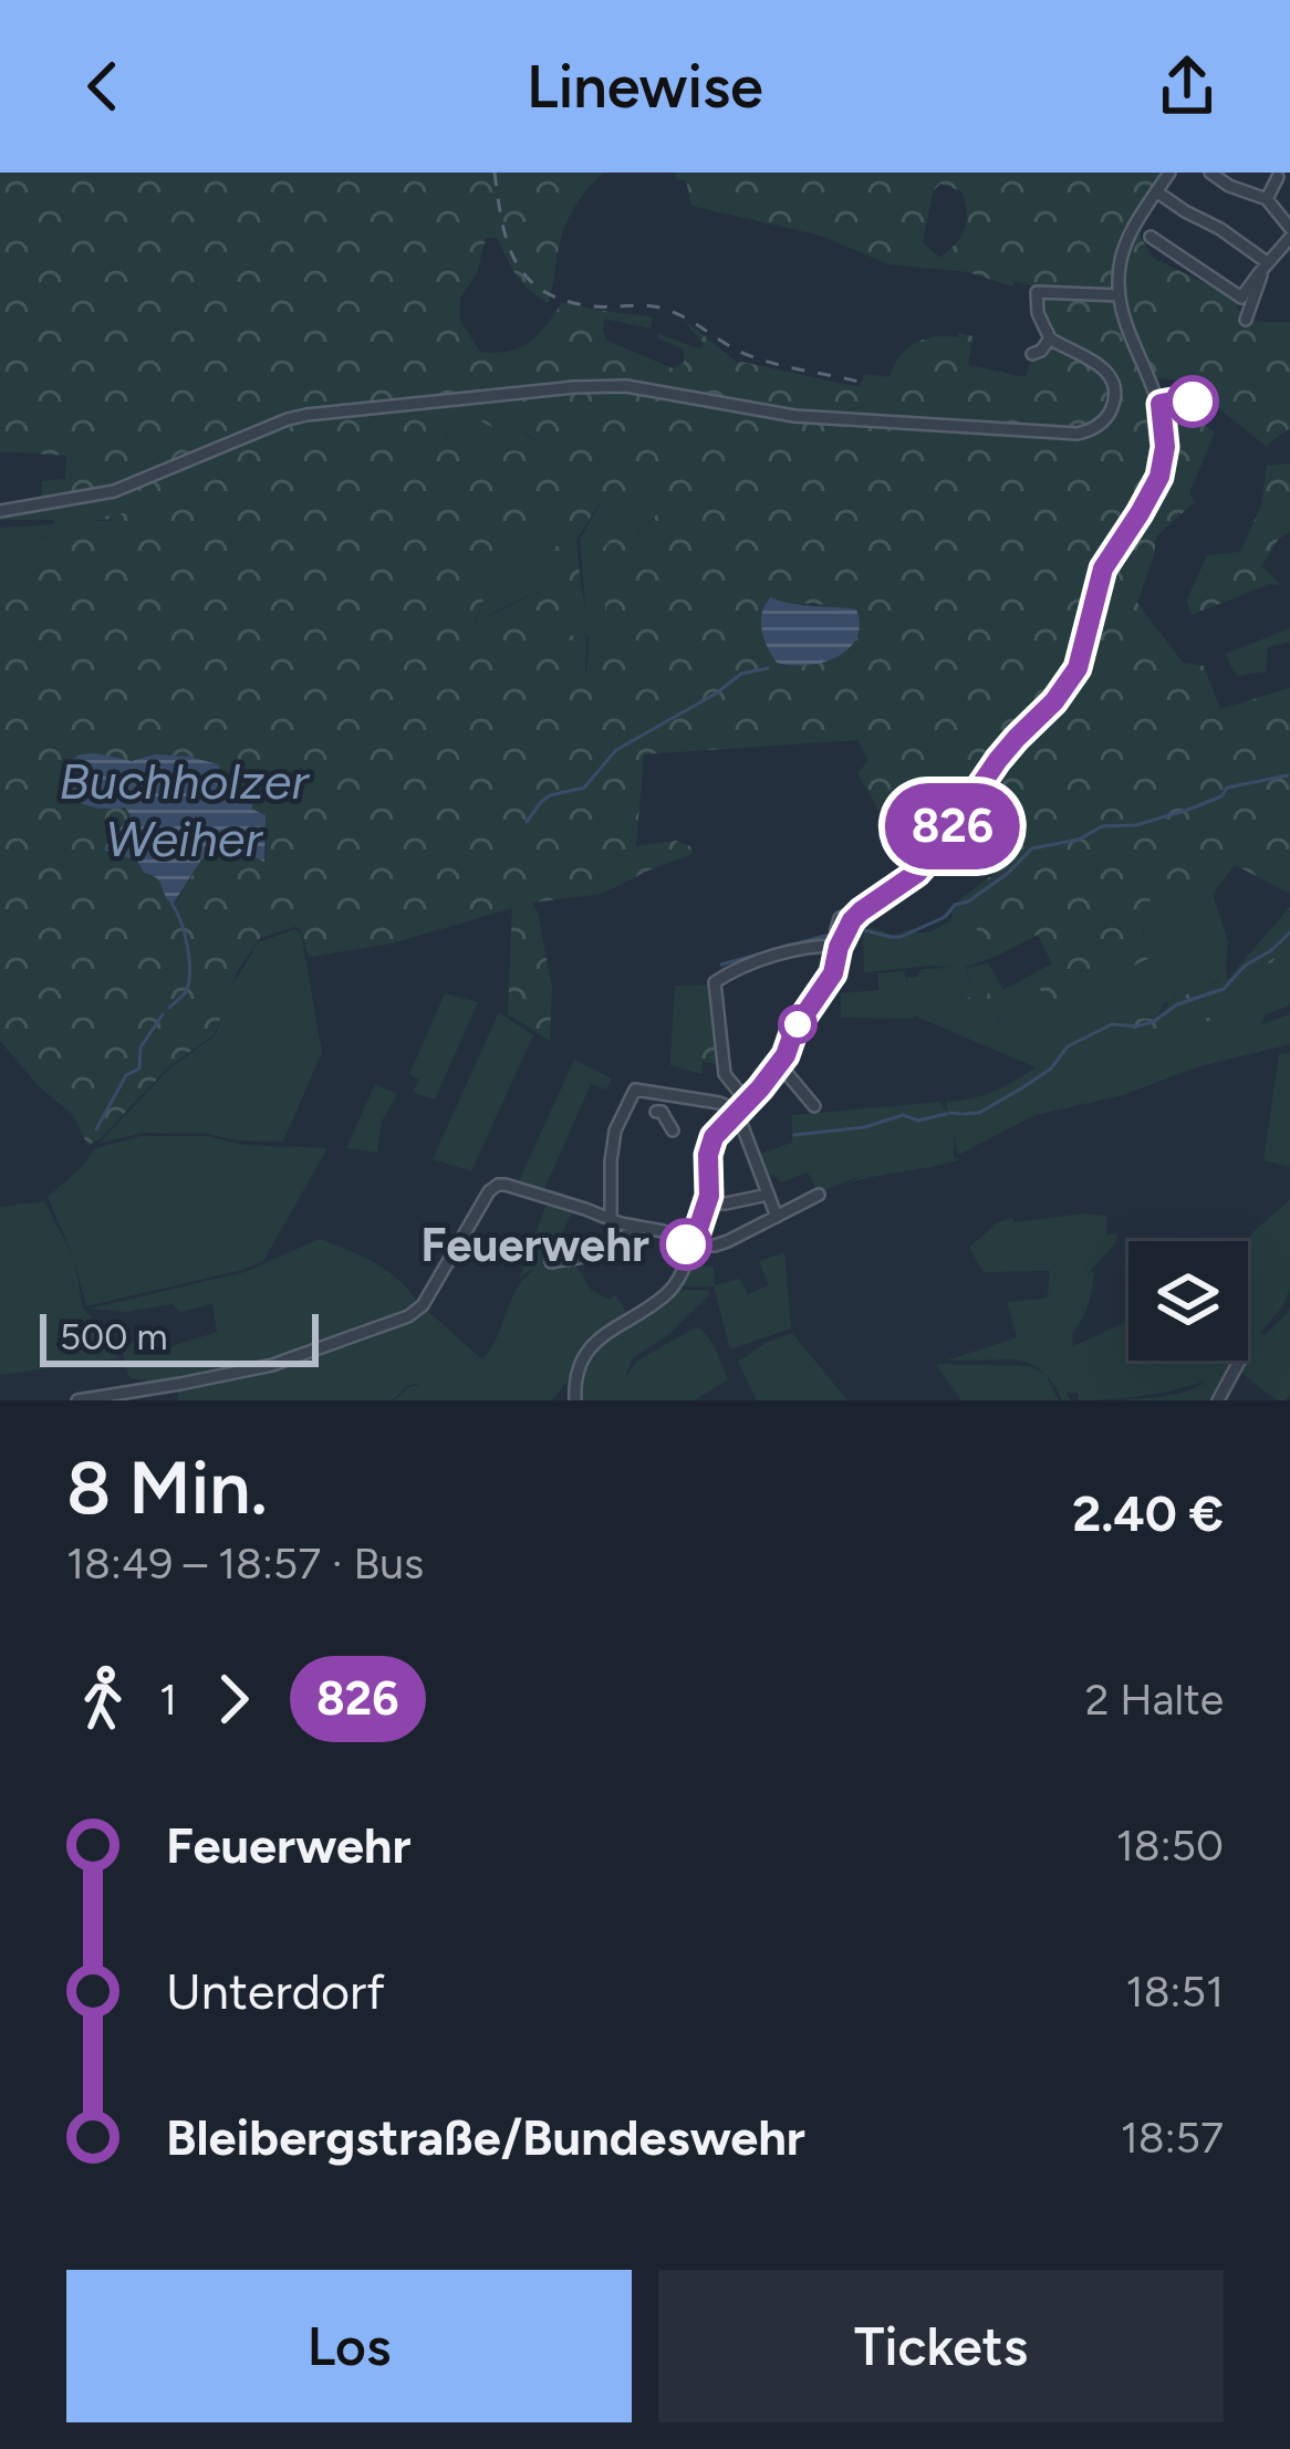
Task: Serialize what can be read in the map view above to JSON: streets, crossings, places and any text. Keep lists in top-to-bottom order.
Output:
{
  "water": ["Buchholzer Weiher"],
  "places": ["Feuerwehr"],
  "lines": ["bus line 826"],
  "scale_bar": "500 m",
  "page": {
    "header": "Linewise",
    "on_map": "826",
    "scale": "500 m",
    "heading": ["8 Min.", "18:49 – 18:57 · Bus", "2.40 €"],
    "legs": ["1", "826", "2 Halte"],
    "list": [
      {
        "name": "Feuerwehr",
        "value": "18:50"
      },
      {
        "name": "Unterdorf",
        "value": "18:51"
      },
      {
        "name": "Bleibergstraße/Bundeswehr",
        "value": "18:57"
      }
    ],
    "buttons": ["Los", "Tickets"]
  }
}
